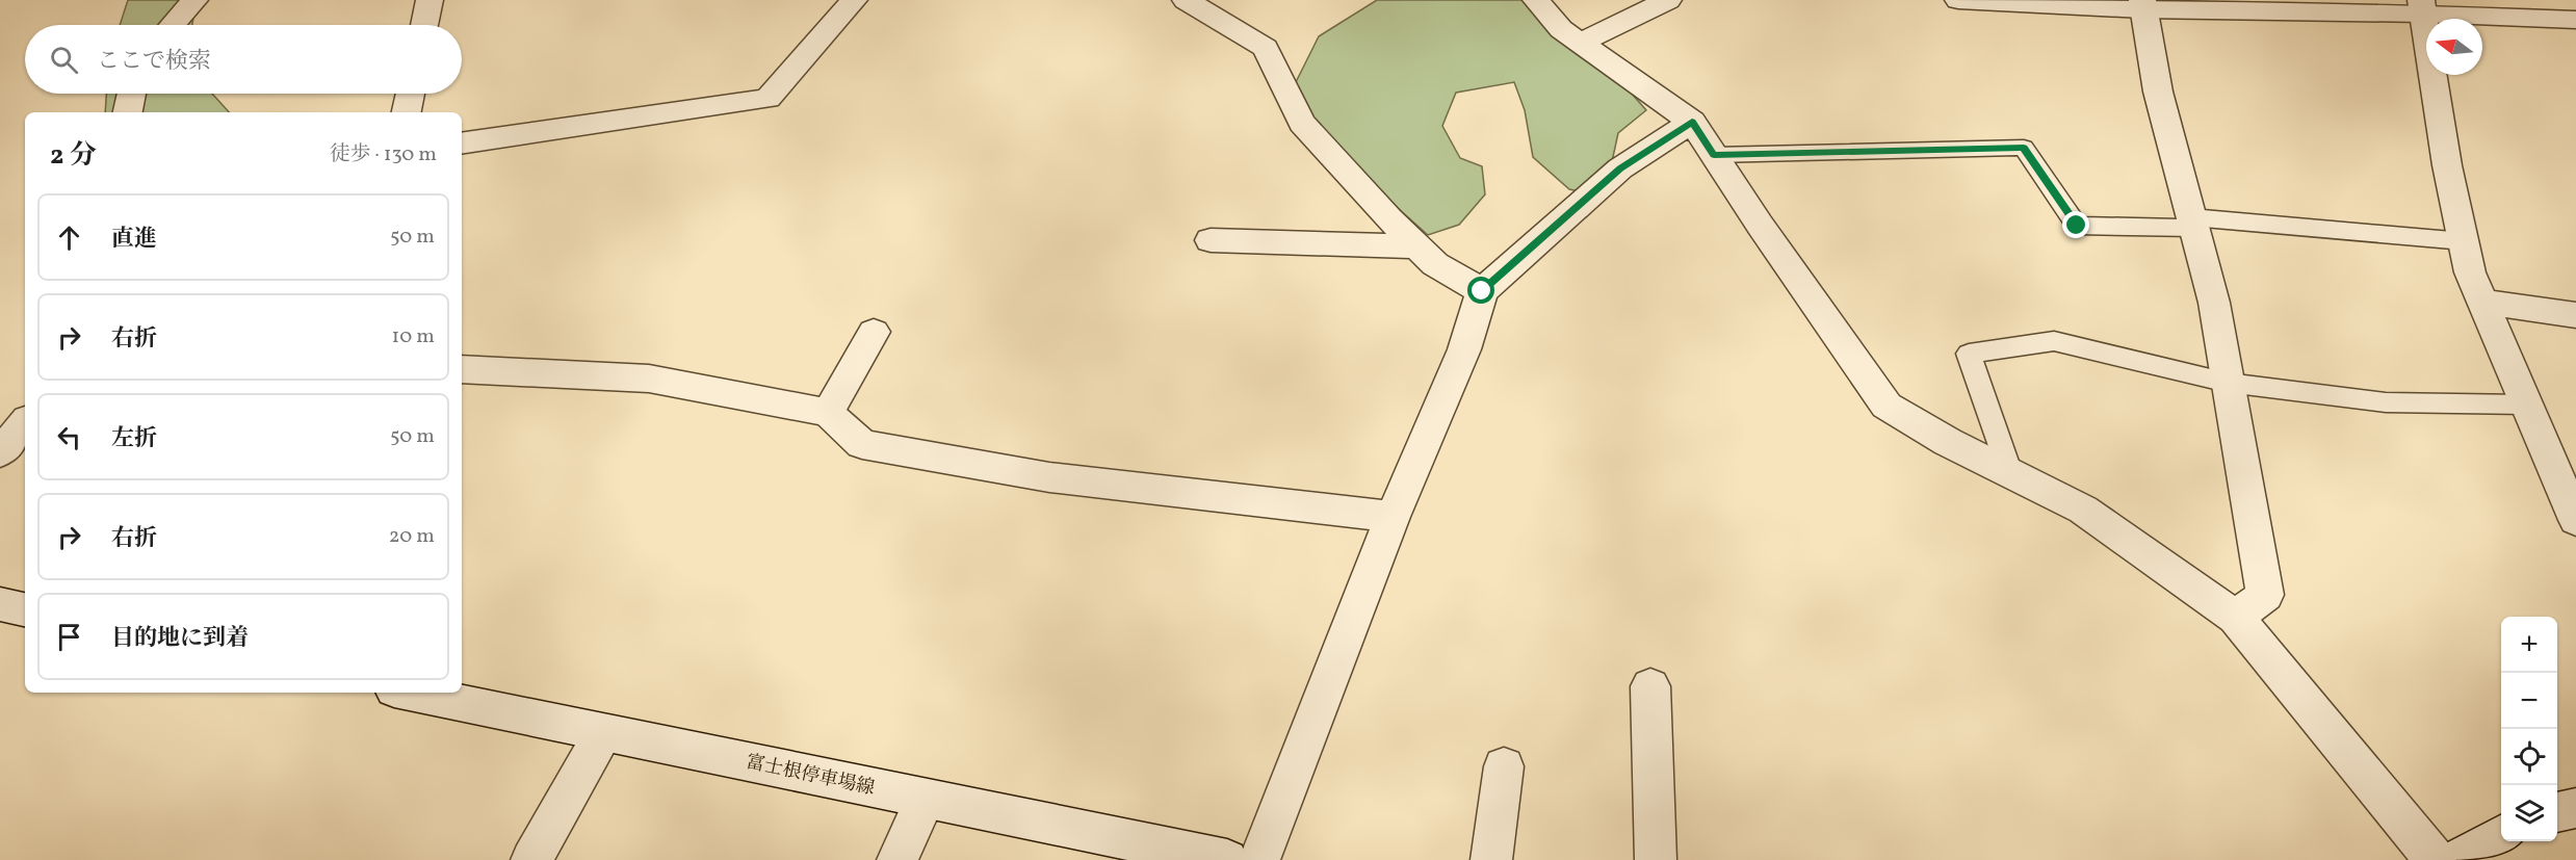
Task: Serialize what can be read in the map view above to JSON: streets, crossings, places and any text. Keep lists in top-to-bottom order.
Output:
{
  "streets": {
    "street": ["富士根停車場線"]
  },
  "north": "left",
  "page": {
    "search": "ここで検索",
    "heading": ["2 分", "徒歩 · 130 m"],
    "list": [
      ["直進", "50 m"],
      ["右折", "10 m"],
      ["左折", "50 m"],
      ["右折", "20 m"],
      "目的地に到着"
    ],
    "map_buttons": ["+", "−"]
  }
}
